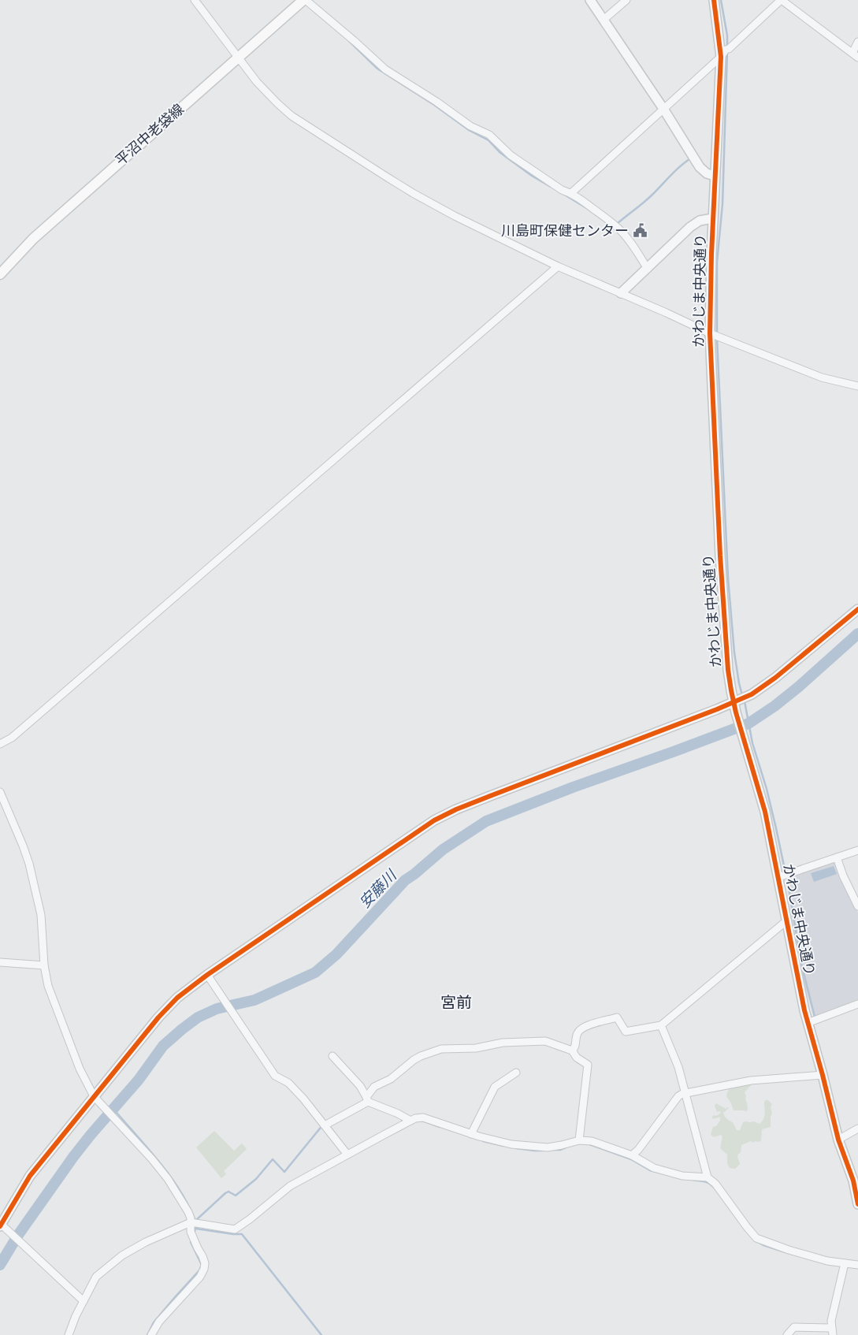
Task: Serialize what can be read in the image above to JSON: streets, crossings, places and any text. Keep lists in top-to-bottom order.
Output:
{
  "streets": {
    "main road": ["平沼中老袋線"],
    "street": ["かわじま中央通り"]
  },
  "districts": ["宮前"],
  "water": ["安藤川"],
  "places": {
    "public building": ["川島町保健センター"]
  }
}
